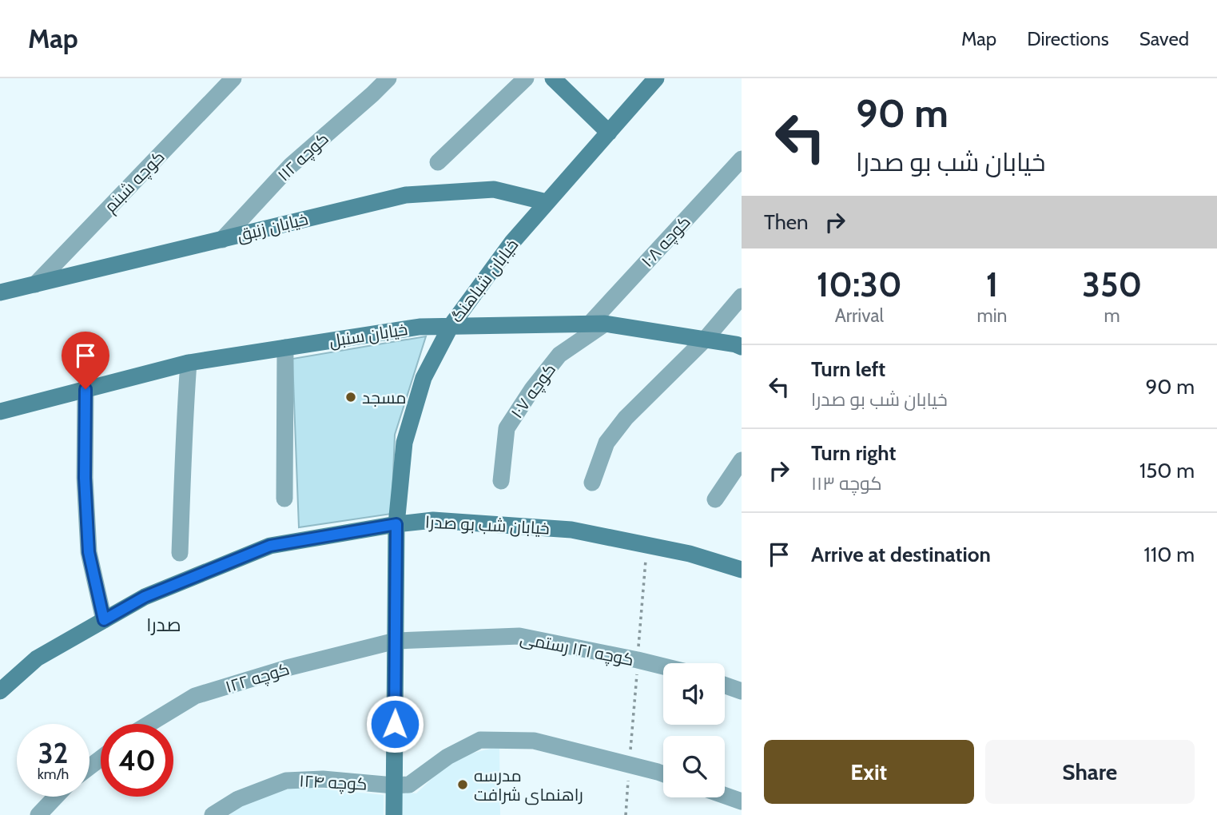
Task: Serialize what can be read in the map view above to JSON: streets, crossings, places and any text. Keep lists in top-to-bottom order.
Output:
{
  "streets": {
    "street": [
      "کوچه ۱۱۲",
      "کوچه شبنم",
      "خیابان زنبق",
      "کوچه ۱۰۸",
      "خیابان شباهنگ",
      "خیابان سنبل",
      "کوچه ۱۰۷",
      "خیابان شب بو صدرا",
      "کوچه ۱۲۱ رستمی",
      "کوچه ۱۲۲",
      "کوچه ۱۲۴"
    ]
  },
  "crossings": [
    ["کوچه ۱۱۲", "خیابان زنبق"],
    ["کوچه شبنم", "خیابان زنبق"],
    ["خیابان زنبق", "خیابان شباهنگ"],
    ["کوچه ۱۰۸", "خیابان سنبل"],
    ["کوچه ۱۰۸", "کوچه ۱۰۷"],
    ["خیابان شباهنگ", "خیابان سنبل"],
    ["خیابان شباهنگ", "خیابان شب بو صدرا"],
    ["خیابان شباهنگ", "کوچه ۱۲۱ رستمی"],
    ["خیابان شباهنگ", "کوچه ۱۲۲"],
    ["خیابان شباهنگ", "کوچه ۱۲۴"],
    ["خیابان سنبل", "کوچه ۱۰۷"],
    ["کوچه ۱۲۱ رستمی", "کوچه ۱۲۲"]
  ],
  "districts": ["صدرا"],
  "places": ["مسجد", "مدرسه راهنمای شرافت"],
  "page": {
    "header": "Map",
    "nav": ["Map", "Directions", "Saved"],
    "turn": ["90 m", "خیابان شب بو صدرا"],
    "then": "Then",
    "eta": [
      "10:30",
      "Arrival",
      "1",
      "min",
      "350",
      "m"
    ],
    "list": [
      {
        "name": "Turn left",
        "note": "خیابان شب بو صدرا",
        "value": "90 m"
      },
      {
        "name": "Turn right",
        "note": "کوچه ۱۱۳",
        "value": "150 m"
      },
      {
        "name": "Arrive at destination",
        "value": "110 m"
      }
    ],
    "speed": "32 km/h",
    "limit": "40",
    "buttons": ["Exit", "Share"]
  }
}
